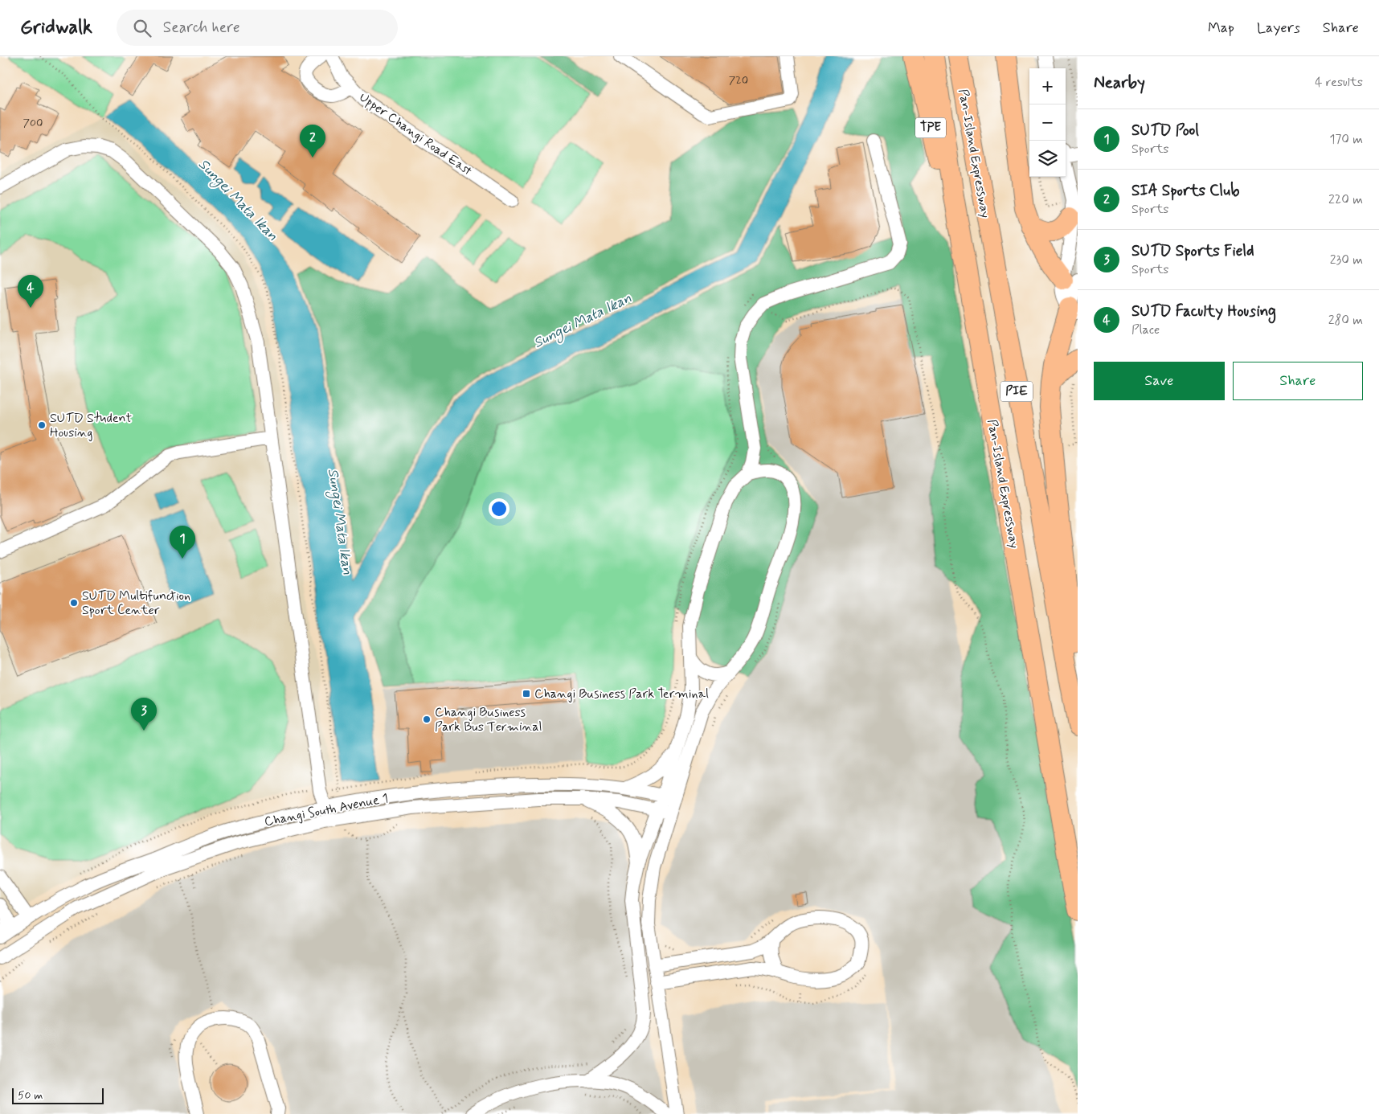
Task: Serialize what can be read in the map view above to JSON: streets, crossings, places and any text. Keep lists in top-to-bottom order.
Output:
{
  "streets": {
    "highway": ["TPE", "Pan-Island Expressway", "PIE"],
    "street": ["Upper Changi Road East", "Changi South Avenue 1"]
  },
  "crossings": [
    ["TPE", "Pan-Island Expressway"]
  ],
  "water": ["Sungei Mata Ikan"],
  "places": {
    "other": ["SUTD Student Housing", "SUTD Multifunction Sport Center", "Changi Business Park Bus Terminal"],
    "transit": ["Changi Business Park Terminal"]
  },
  "house_numbers": ["720", "700"],
  "scale_bar": "50 m",
  "page": {
    "header": "Gridwalk",
    "search": "Search here",
    "nav": ["Map", "Layers", "Share"],
    "heading": ["Nearby", "4 results"],
    "map_buttons": ["+", "−"],
    "list": [
      {
        "mark": "1",
        "name": "SUTD Pool",
        "note": "Sports",
        "value": "170 m"
      },
      {
        "mark": "2",
        "name": "SIA Sports Club",
        "note": "Sports",
        "value": "220 m"
      },
      {
        "mark": "3",
        "name": "SUTD Sports Field",
        "note": "Sports",
        "value": "230 m"
      },
      {
        "mark": "4",
        "name": "SUTD Faculty Housing",
        "note": "Place",
        "value": "280 m"
      }
    ],
    "pins": [
      "2",
      "4",
      "1",
      "3"
    ],
    "buttons": ["Save", "Share"],
    "scale": "50 m"
  }
}
